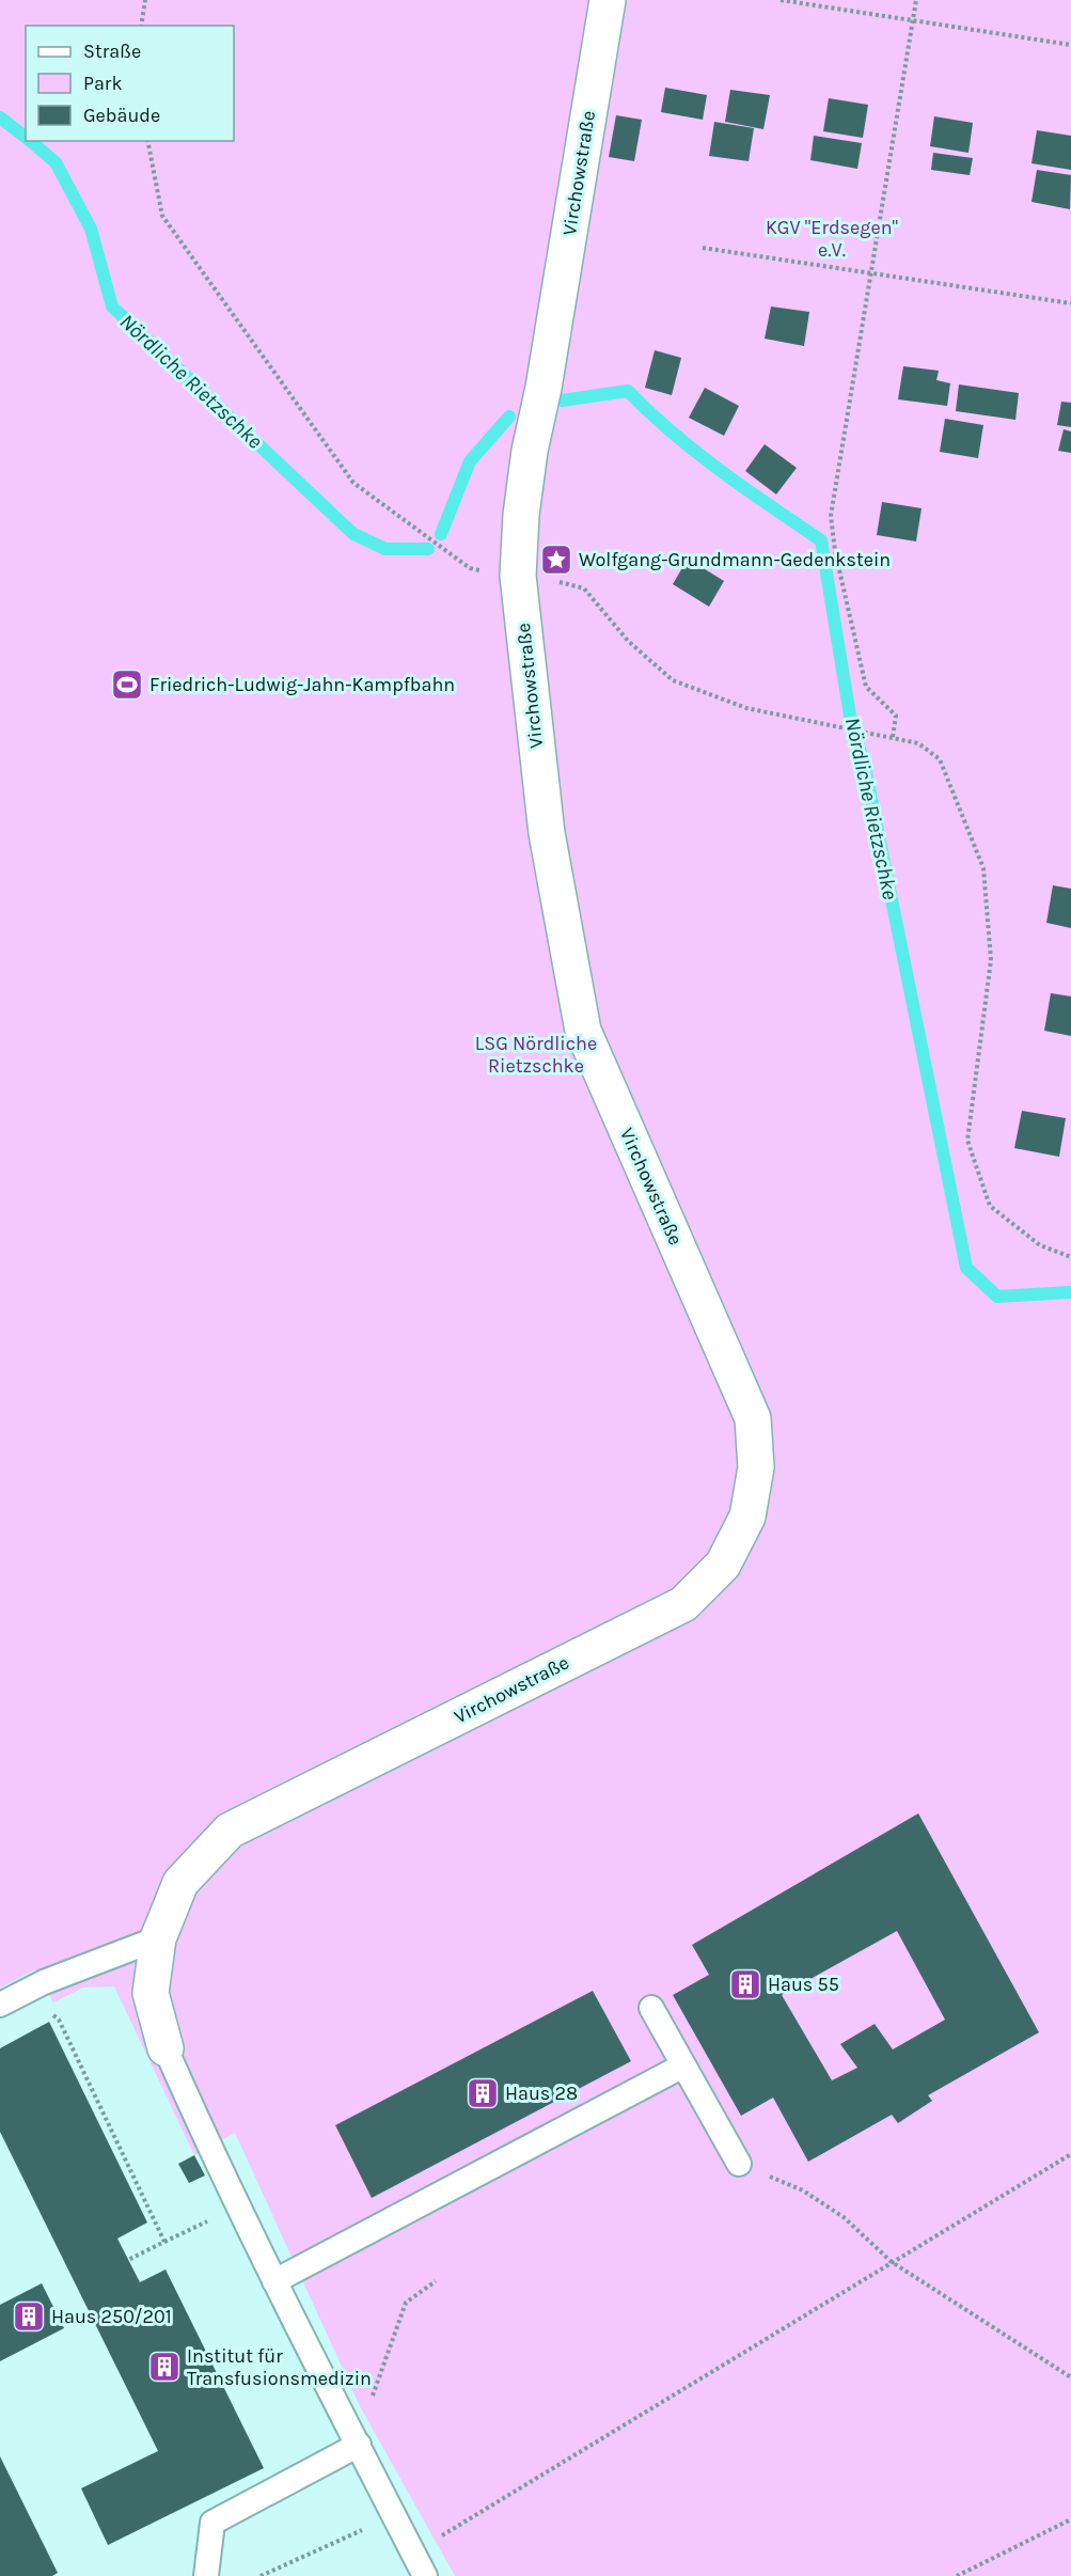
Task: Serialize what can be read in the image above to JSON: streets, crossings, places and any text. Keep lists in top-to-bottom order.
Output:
{
  "streets": {
    "street": ["Virchowstraße"]
  },
  "water": ["Nördliche Rietzschke"],
  "parks": ["KGV \"Erdsegen\" e.V.", "LSG Nördliche Rietzschke"],
  "places": {
    "place": ["Wolfgang-Grundmann-Gedenkstein"],
    "sports": ["Friedrich-Ludwig-Jahn-Kampfbahn"],
    "building": [
      "Haus 55",
      "Haus 28",
      "Haus 250/201",
      "Institut für Transfusionsmedizin"
    ]
  },
  "legend": ["Straße", "Park", "Gebäude"]
}
